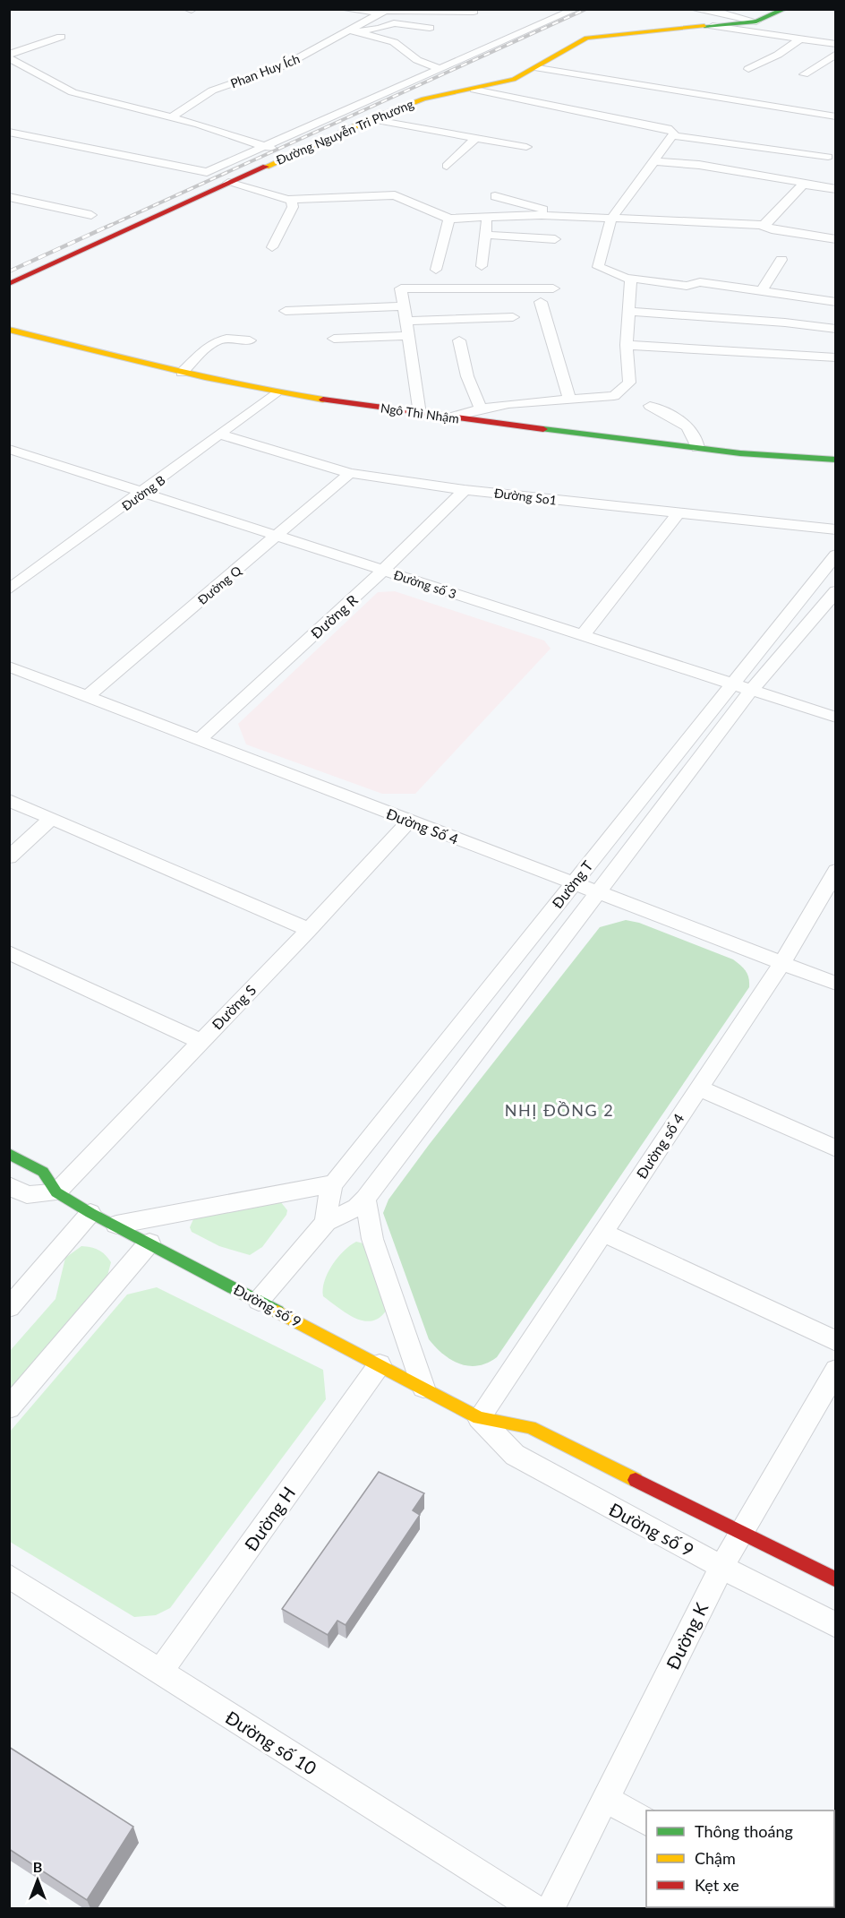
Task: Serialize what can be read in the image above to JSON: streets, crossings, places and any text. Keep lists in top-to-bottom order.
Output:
{
  "streets": {
    "street": [
      "Phan Huy Ích",
      "Đường Nguyễn Tri Phương",
      "Ngô Thì Nhậm",
      "Đường B",
      "Đường So1",
      "Đường số 3",
      "Đường Q",
      "Đường R",
      "Đường Số 4",
      "Đường T",
      "Đường S",
      "Đường số 4",
      "Đường số 9",
      "Đường H",
      "Đường K",
      "Đường số 10"
    ]
  },
  "crossings": [
    ["Ngô Thì Nhậm", "Đường B"],
    ["Đường B", "Đường So1"],
    ["Đường B", "Đường số 3"],
    ["Đường So1", "Đường Q"],
    ["Đường So1", "Đường R"],
    ["Đường số 3", "Đường Q"],
    ["Đường số 3", "Đường R"],
    ["Đường số 3", "Đường T"],
    ["Đường Q", "Đường Số 4"],
    ["Đường R", "Đường Số 4"],
    ["Đường Số 4", "Đường T"],
    ["Đường Số 4", "Đường S"],
    ["Đường Số 4", "Đường số 4"],
    ["Đường T", "Đường số 9"],
    ["Đường S", "Đường số 9"],
    ["Đường số 4", "Đường số 9"],
    ["Đường số 9", "Đường H"],
    ["Đường số 9", "Đường K"],
    ["Đường H", "Đường số 10"]
  ],
  "districts": ["NHỊ ĐỒNG 2"],
  "legend": ["Thông thoáng", "Chậm", "Kẹt xe"],
  "north": "top"
}
